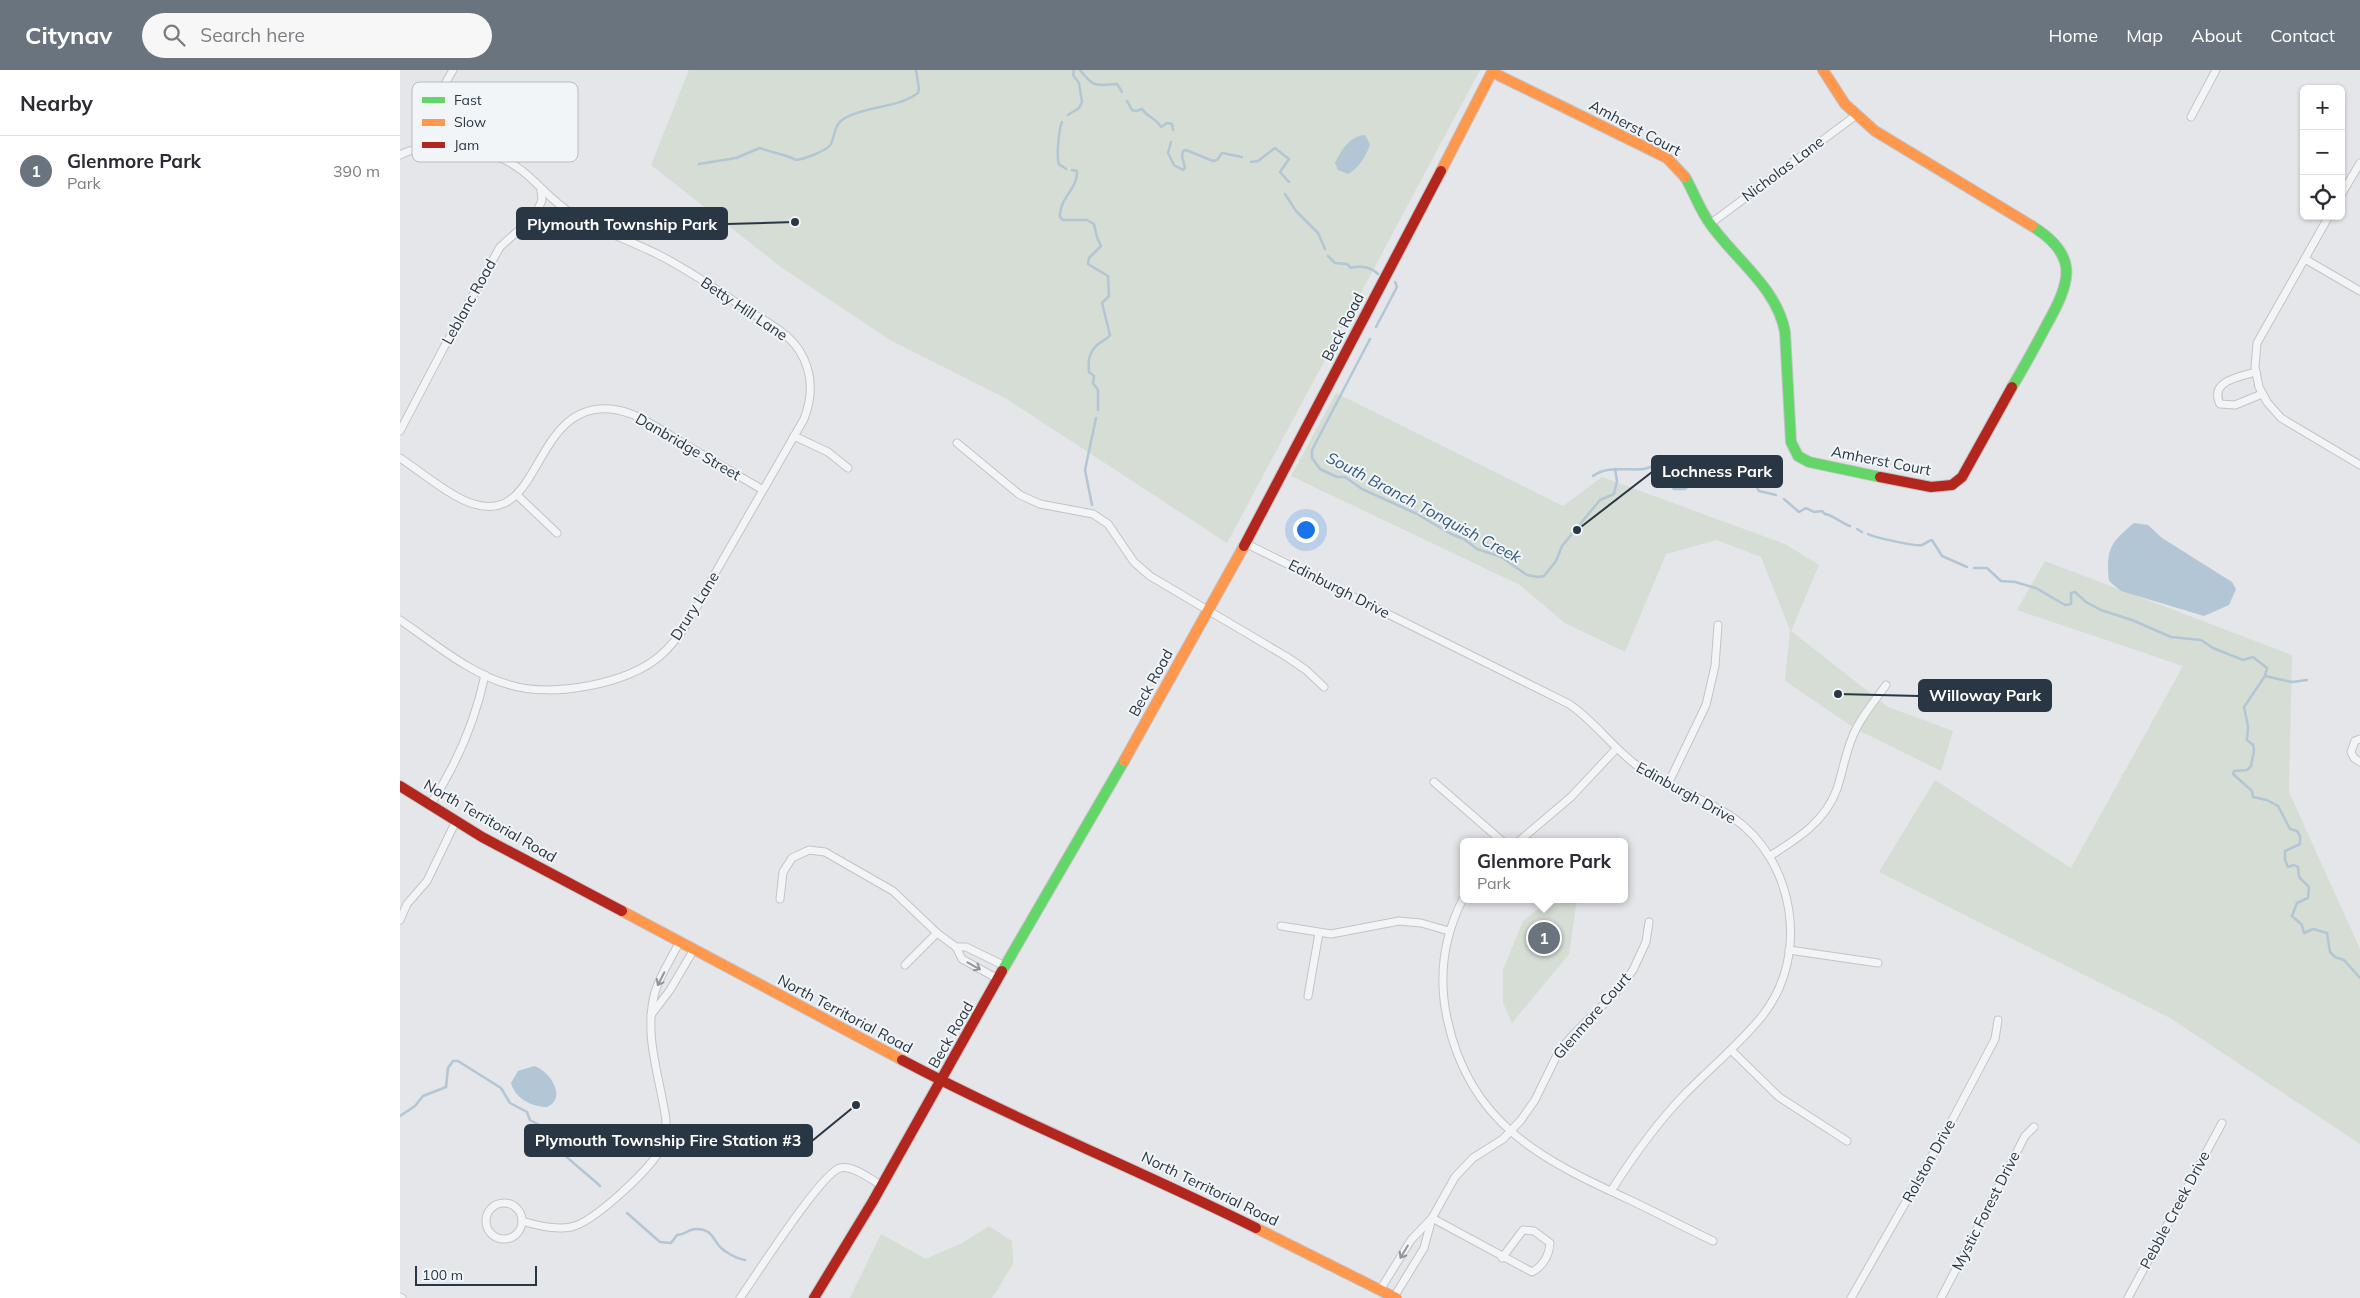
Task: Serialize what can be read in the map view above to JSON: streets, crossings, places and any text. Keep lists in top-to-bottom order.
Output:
{
  "streets": {
    "main road": ["Amherst Court", "Beck Road", "North Territorial Road"],
    "street": [
      "Nicholas Lane",
      "Leblanc Road",
      "Betty Hill Lane",
      "Danbridge Street",
      "Edinburgh Drive",
      "Drury Lane",
      "Glenmore Court",
      "Rolston Drive",
      "Pebble Creek Drive",
      "Mystic Forest Drive"
    ]
  },
  "crossings": [
    ["Amherst Court", "Nicholas Lane"],
    ["Amherst Court", "Beck Road"],
    ["Leblanc Road", "Betty Hill Lane"],
    ["Betty Hill Lane", "Drury Lane"],
    ["Beck Road", "Edinburgh Drive"],
    ["Beck Road", "North Territorial Road"],
    ["Danbridge Street", "Drury Lane"]
  ],
  "water": ["South Branch Tonquish Creek"],
  "places": [
    "Plymouth Township Park",
    "Lochness Park",
    "Willoway Park",
    "Plymouth Township Fire Station #3"
  ],
  "legend": ["Fast", "Slow", "Jam"],
  "scale_bar": "100 m",
  "page": {
    "header": "Citynav",
    "search": "Search here",
    "nav": [
      "Home",
      "Map",
      "About",
      "Contact"
    ],
    "heading": "Nearby",
    "map_buttons": ["+", "−"],
    "list": [
      {
        "mark": "1",
        "name": "Glenmore Park",
        "note": "Park",
        "value": "390 m"
      }
    ],
    "popup": ["Glenmore Park", "Park"],
    "pins": "1",
    "scale": "100 m"
  }
}
